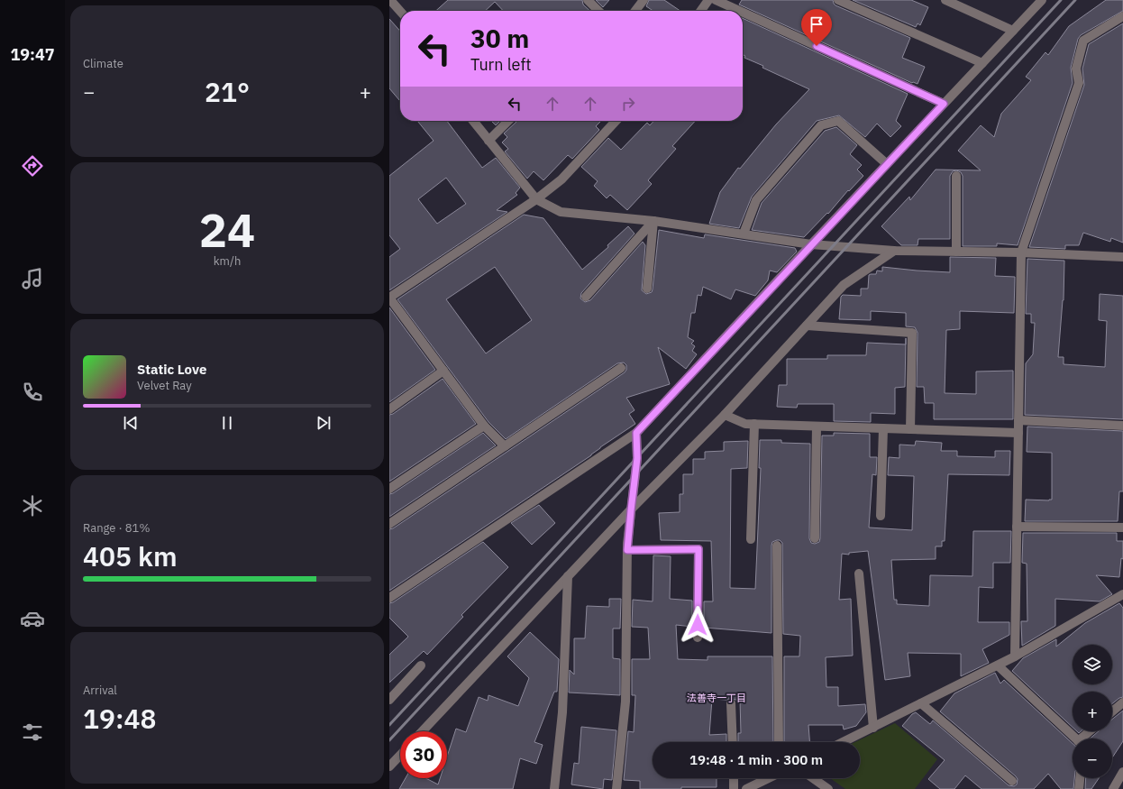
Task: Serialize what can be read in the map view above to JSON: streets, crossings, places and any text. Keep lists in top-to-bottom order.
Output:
{
  "districts": ["法善寺一丁目"],
  "page": {
    "tabs": "19:47",
    "tile": [
      "Climate",
      ["24", "km/h"],
      ["Range · 81%", "405 km"],
      ["Arrival", "19:48"]
    ],
    "turn": ["30 m", "Turn left"],
    "heat": ["−", "21°", "+"],
    "song": ["Static Love", "Velvet Ray"],
    "map_buttons": ["+", "−"],
    "limit": "30",
    "trip": "19:48 · 1 min · 300 m"
  }
}
